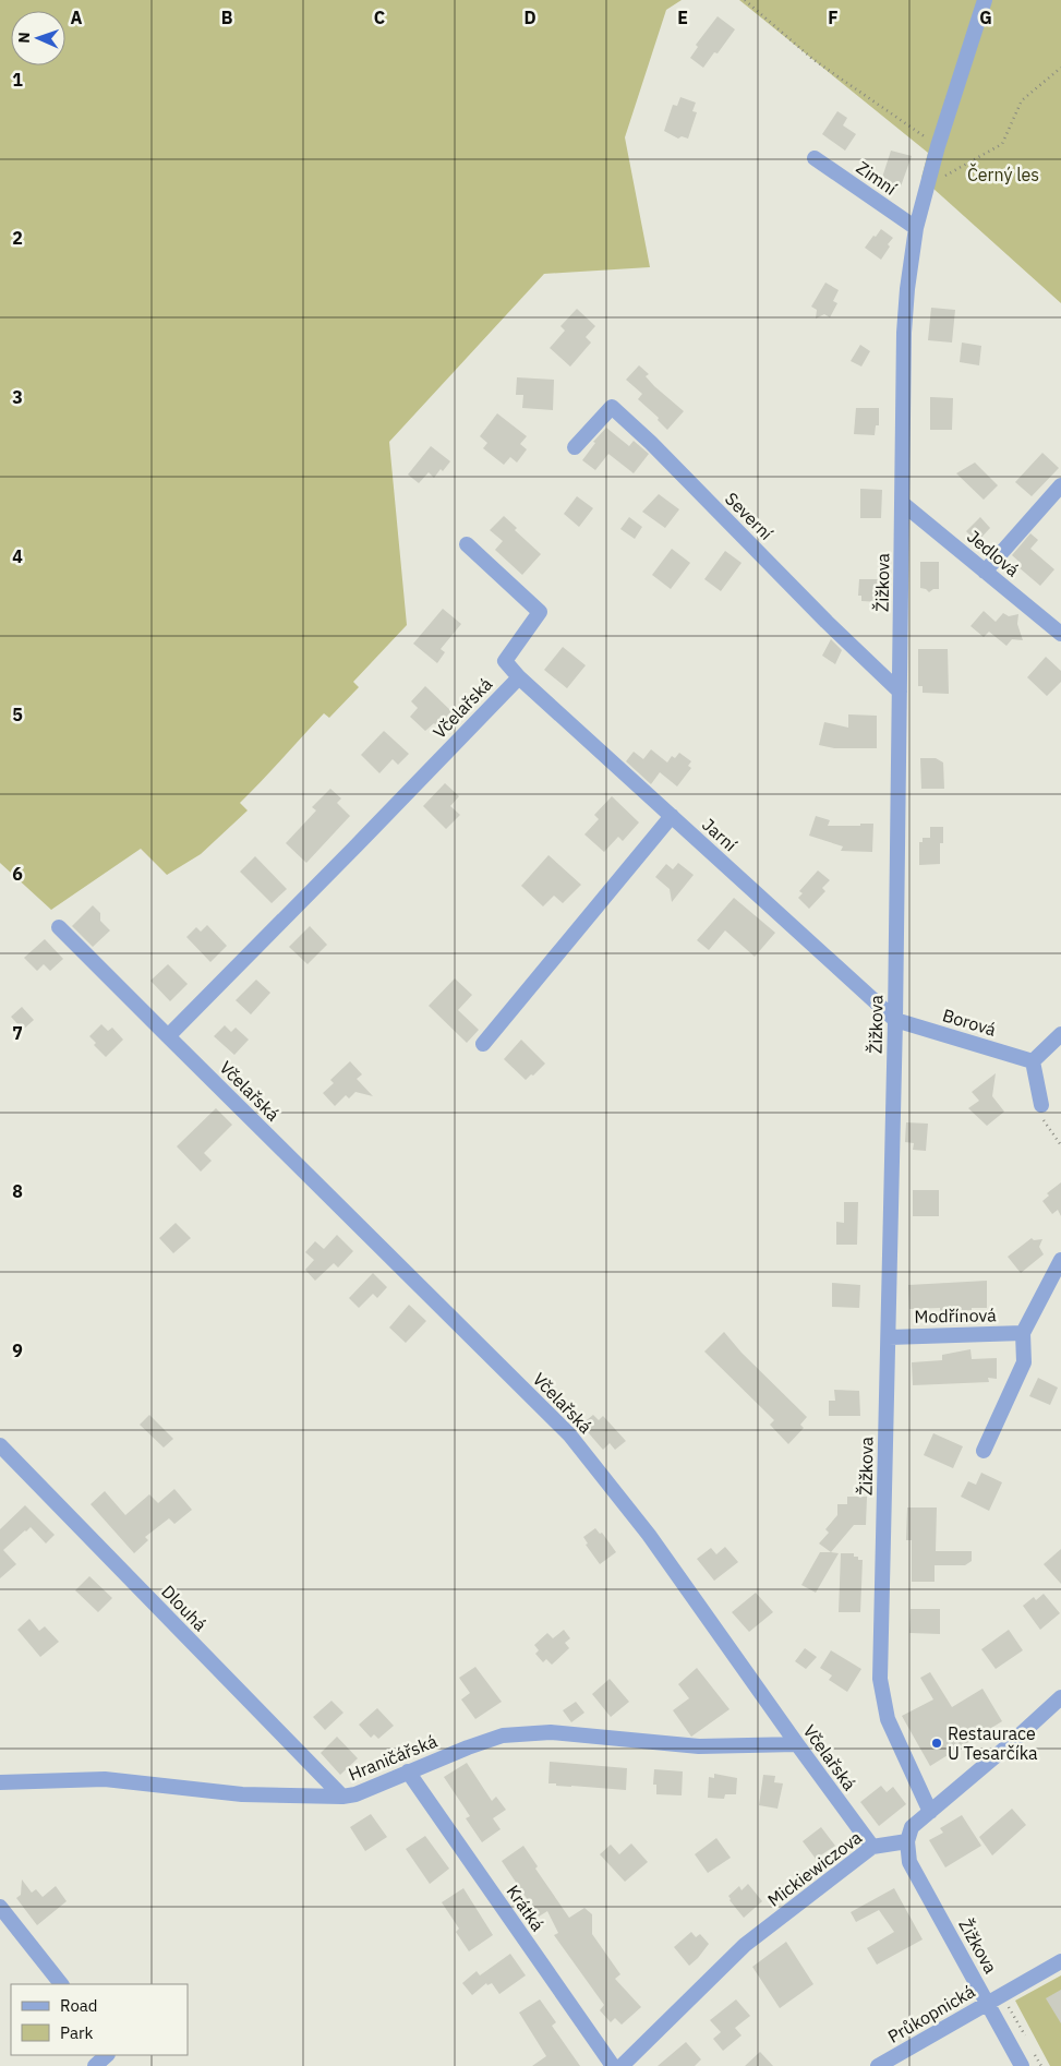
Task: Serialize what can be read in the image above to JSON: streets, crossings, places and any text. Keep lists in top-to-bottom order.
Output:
{
  "streets": {
    "street": [
      "Zimní",
      "Severní",
      "Jedlová",
      "Žižkova",
      "Včelařská",
      "Jarní",
      "Borová",
      "Modřínová",
      "Dlouhá",
      "Hraničářská",
      "Mickiewiczova",
      "Krátká",
      "Průkopnická"
    ]
  },
  "crossings": [
    ["Zimní", "Žižkova"],
    ["Severní", "Žižkova"],
    ["Jedlová", "Žižkova"],
    ["Žižkova", "Jarní"],
    ["Žižkova", "Borová"],
    ["Žižkova", "Modřínová"],
    ["Žižkova", "Mickiewiczova"],
    ["Žižkova", "Průkopnická"],
    ["Včelařská", "Jarní"],
    ["Včelařská", "Hraničářská"],
    ["Včelařská", "Mickiewiczova"],
    ["Jarní", "Borová"],
    ["Dlouhá", "Hraničářská"],
    ["Hraničářská", "Krátká"]
  ],
  "parks": ["Černý les"],
  "places": ["Restaurace U Tesarčíka"],
  "legend": ["Road", "Park"],
  "north": "left",
  "grid": {
    "columns": [
      "A",
      "B",
      "C",
      "D",
      "E",
      "F",
      "G"
    ],
    "rows": [
      "1",
      "2",
      "3",
      "4",
      "5",
      "6",
      "7",
      "8",
      "9"
    ]
  }
}
